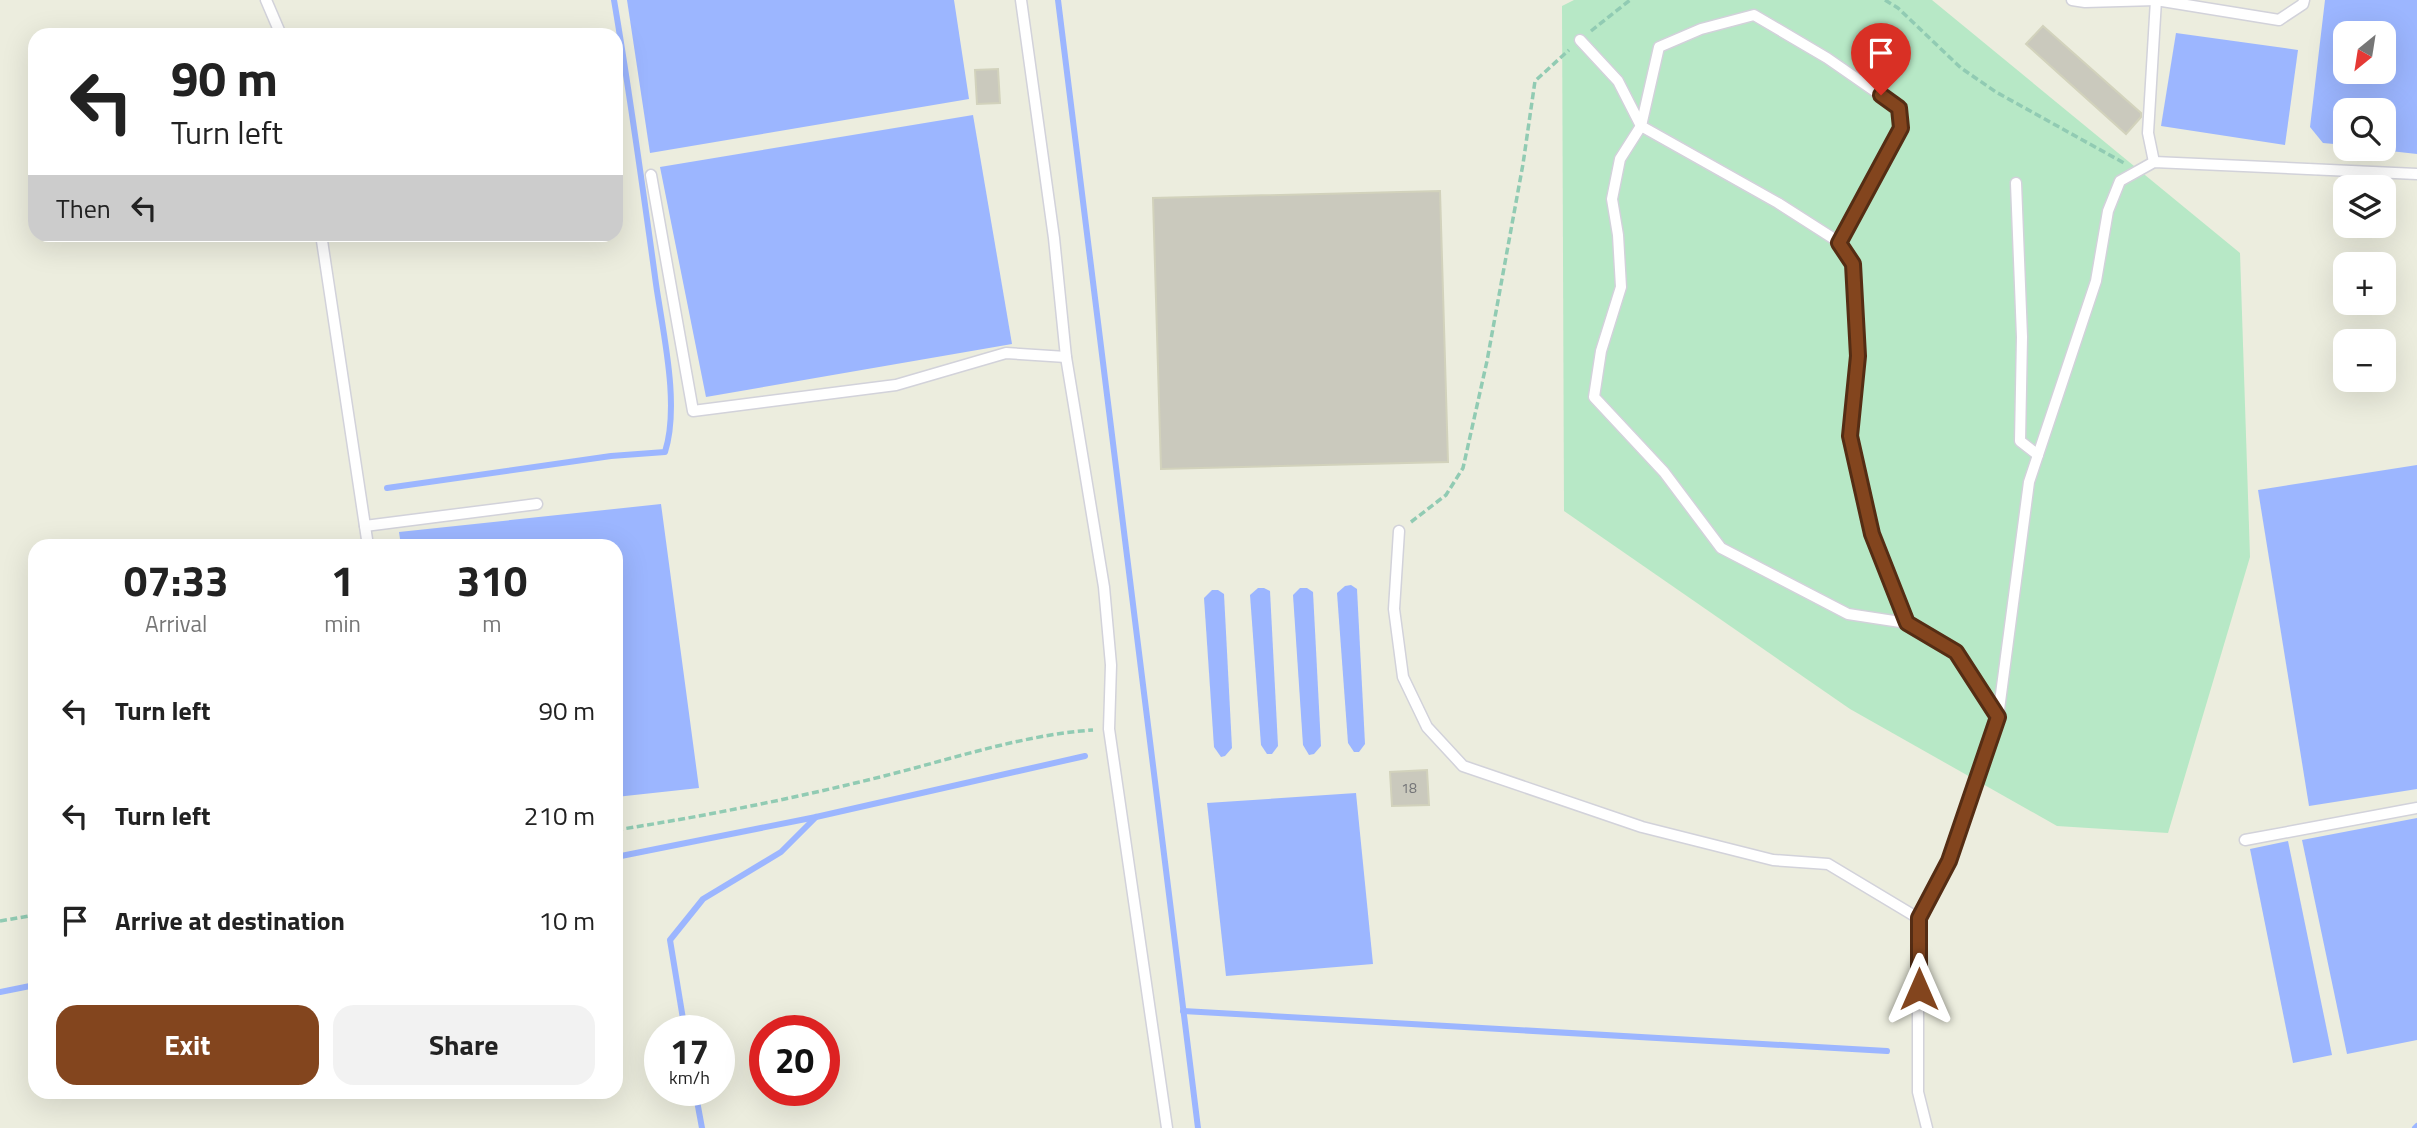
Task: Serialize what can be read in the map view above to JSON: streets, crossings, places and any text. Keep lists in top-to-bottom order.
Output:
{
  "house_numbers": ["18"],
  "north": "bottom left",
  "page": {
    "map_buttons": ["+", "−"],
    "turn": ["90 m", "Turn left"],
    "then": "Then",
    "eta": [
      "07:33",
      "Arrival",
      "1",
      "min",
      "310",
      "m"
    ],
    "list": [
      {
        "name": "Turn left",
        "value": "90 m"
      },
      {
        "name": "Turn left",
        "value": "210 m"
      },
      {
        "name": "Arrive at destination",
        "value": "10 m"
      }
    ],
    "buttons": ["Exit", "Share"],
    "speed": "17 km/h",
    "limit": "20"
  }
}
